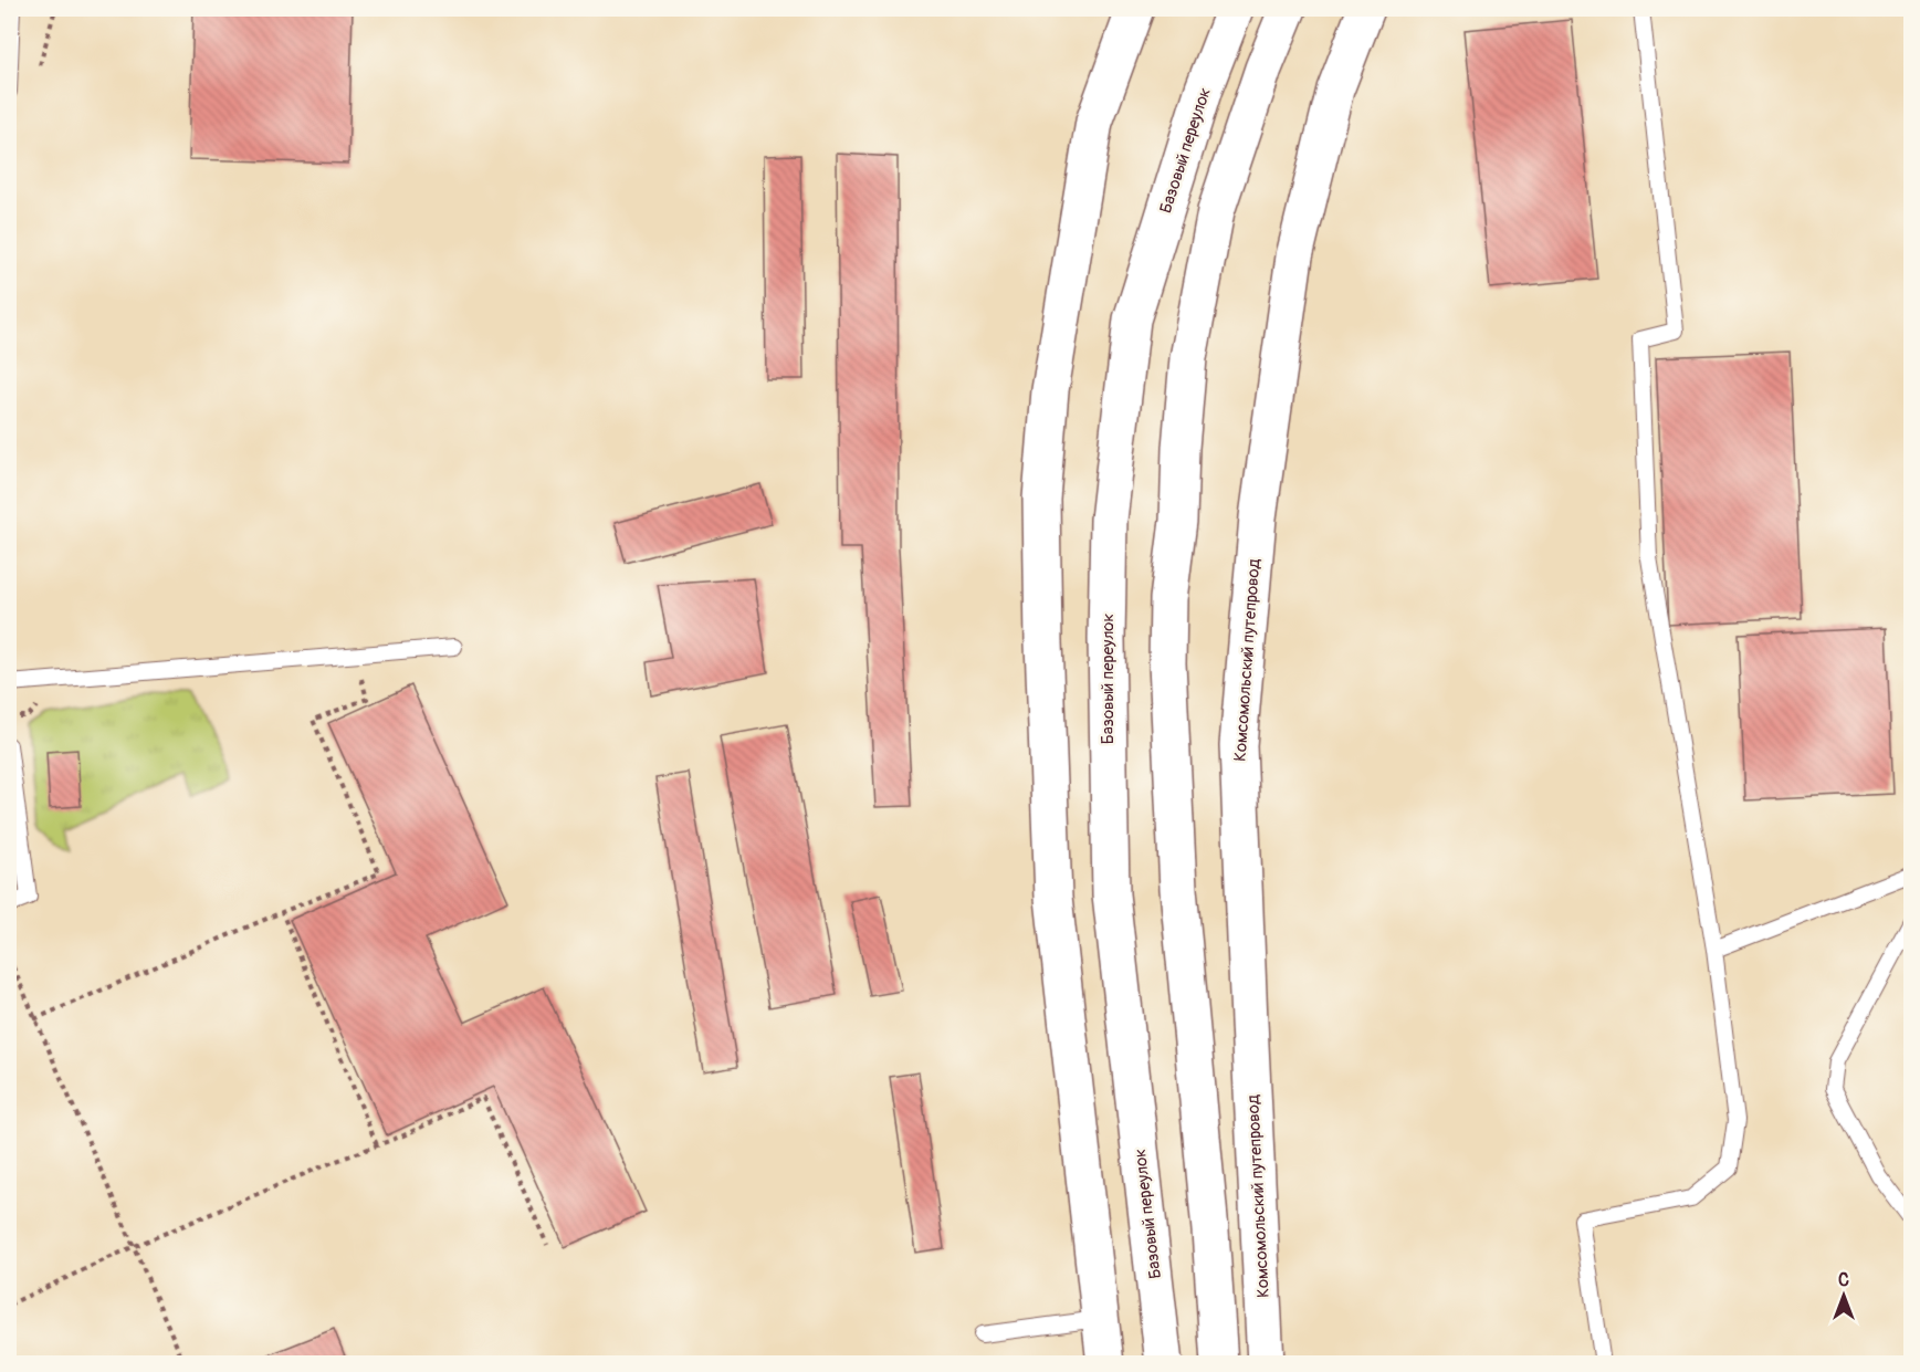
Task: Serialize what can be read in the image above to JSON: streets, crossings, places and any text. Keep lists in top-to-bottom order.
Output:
{
  "streets": {
    "main road": ["Базовый переулок", "Комсомольский путепровод"]
  },
  "north": "top"
}
